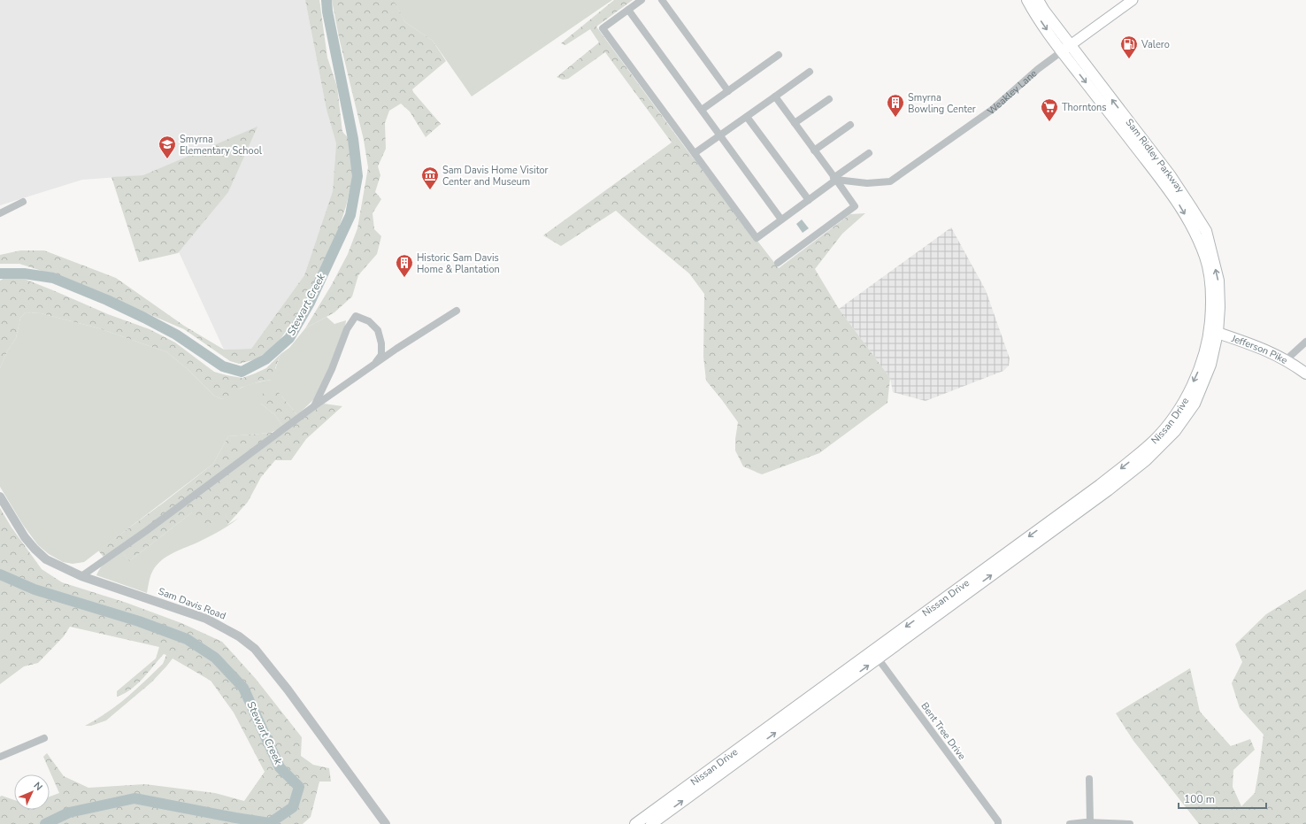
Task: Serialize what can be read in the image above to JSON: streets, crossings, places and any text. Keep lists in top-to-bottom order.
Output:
{
  "streets": {
    "main road": [
      "Weakley Lane",
      "Sam Ridley Parkway",
      "Jefferson Pike",
      "Nissan Drive"
    ],
    "street": ["Sam Davis Road", "Bent Tree Drive"]
  },
  "crossings": [
    ["Weakley Lane", "Sam Ridley Parkway"],
    ["Sam Ridley Parkway", "Jefferson Pike"],
    ["Sam Ridley Parkway", "Nissan Drive"],
    ["Jefferson Pike", "Nissan Drive"],
    ["Nissan Drive", "Bent Tree Drive"]
  ],
  "water": ["Stewart Creek"],
  "places": {
    "fuel station": ["Valero"],
    "building": ["Smyrna Bowling Center", "Historic Sam Davis Home & Plantation"],
    "supermarket": ["Thorntons"],
    "school or university": ["Smyrna Elementary School"],
    "museum": ["Sam Davis Home Visitor Center and Museum"]
  },
  "scale_bar": "100 m",
  "north": "top right"
}
